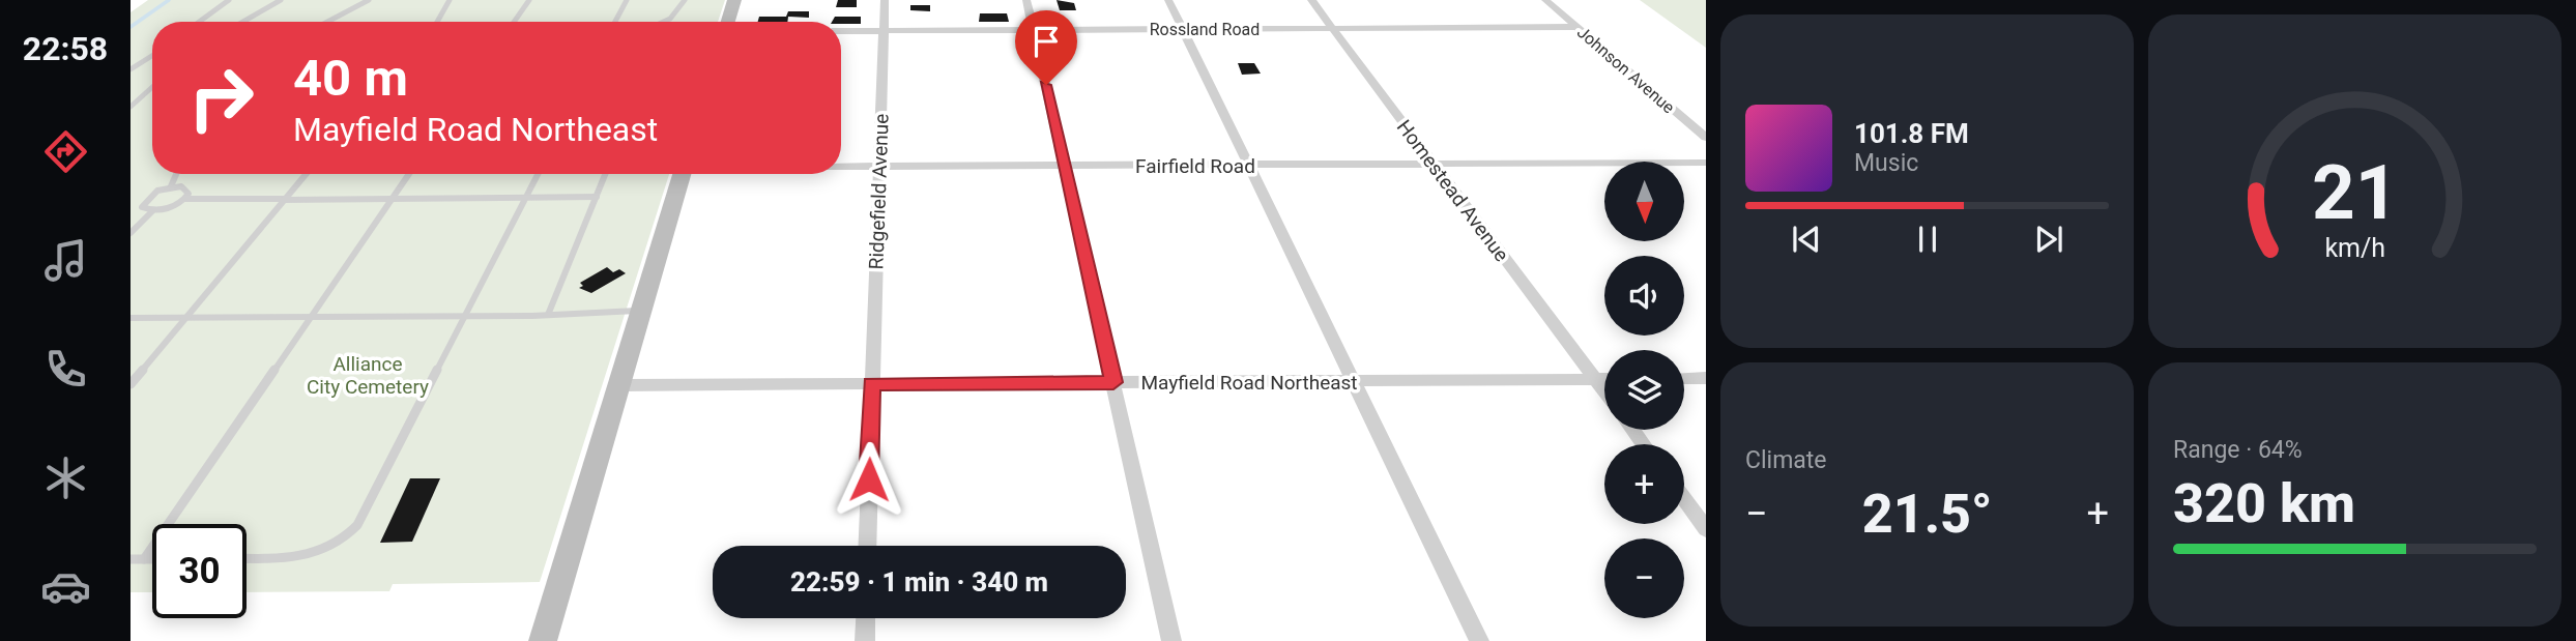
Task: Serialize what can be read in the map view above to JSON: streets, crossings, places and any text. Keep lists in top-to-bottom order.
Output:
{
  "streets": {
    "street": [
      "Rossland Road",
      "Johnson Avenue",
      "Fairfield Road",
      "Homestead Avenue",
      "Ridgefield Avenue",
      "Mayfield Road Northeast"
    ]
  },
  "crossings": [
    ["Rossland Road", "Johnson Avenue"],
    ["Rossland Road", "Homestead Avenue"],
    ["Rossland Road", "Ridgefield Avenue"],
    ["Fairfield Road", "Homestead Avenue"],
    ["Fairfield Road", "Ridgefield Avenue"],
    ["Homestead Avenue", "Mayfield Road Northeast"],
    ["Ridgefield Avenue", "Mayfield Road Northeast"]
  ],
  "parks": ["Alliance City Cemetery"],
  "north": "bottom",
  "page": {
    "tabs": "22:58",
    "turn": ["40 m", "Mayfield Road Northeast"],
    "song": ["101.8 FM", "Music"],
    "map_buttons": ["+", "−"],
    "tile": [
      "Climate",
      ["Range · 64%", "320 km"]
    ],
    "heat": ["−", "21.5°", "+"],
    "limit": "30",
    "trip": "22:59 · 1 min · 340 m",
    "gauge": ["21", "km/h"]
  }
}
